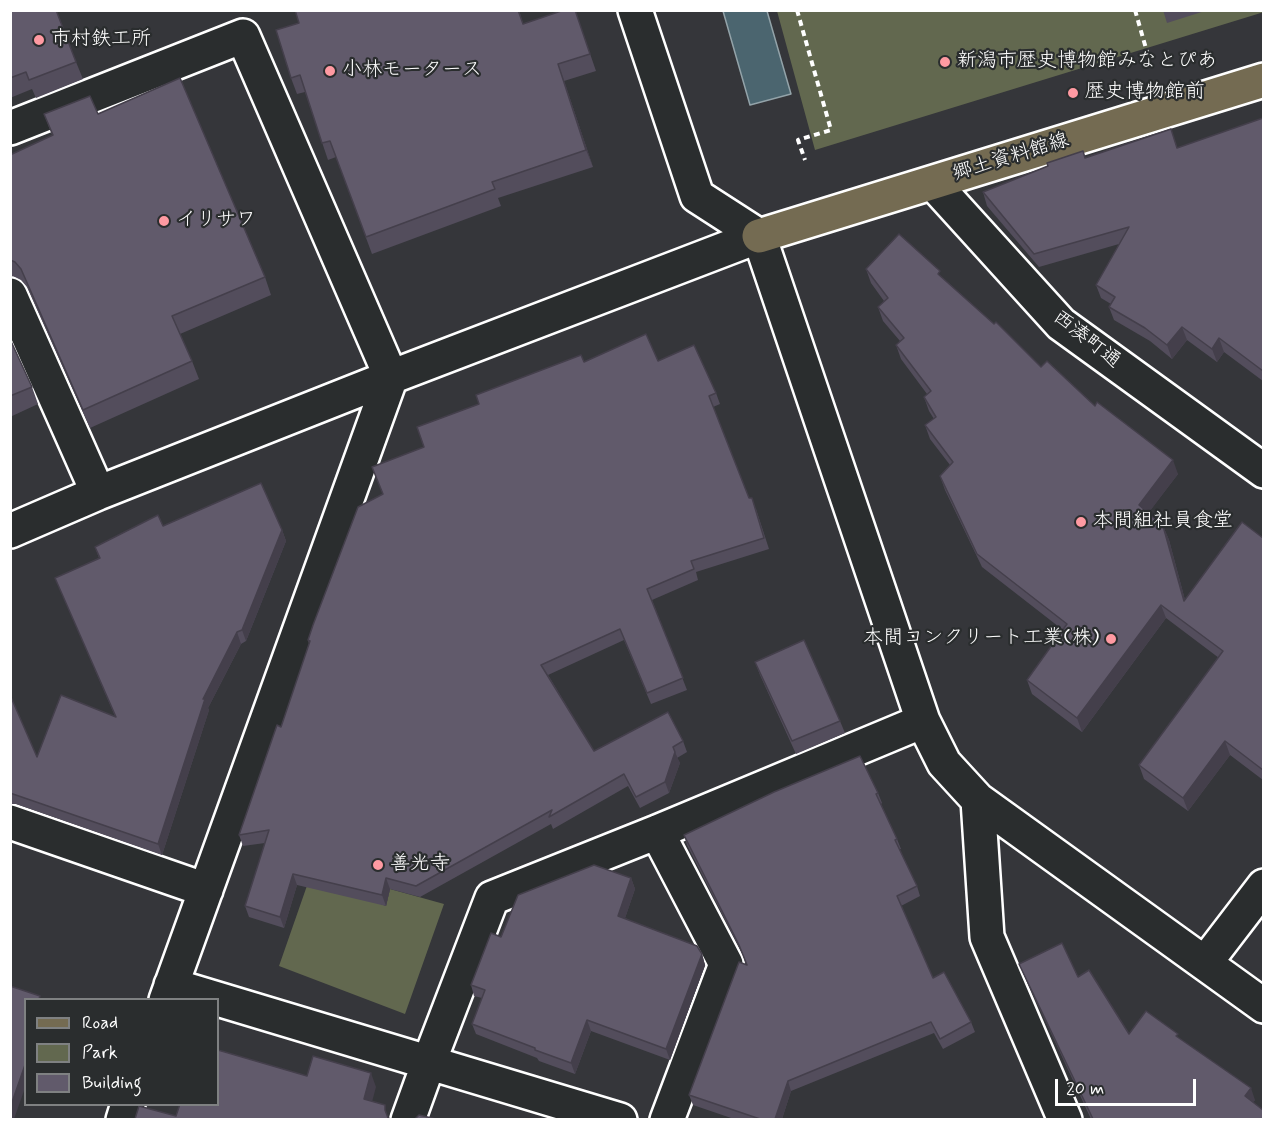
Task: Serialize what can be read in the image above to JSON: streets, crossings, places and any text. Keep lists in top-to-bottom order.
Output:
{
  "streets": {
    "main road": ["郷土資料館線"],
    "street": ["西湊町通"]
  },
  "crossings": [
    ["郷土資料館線", "西湊町通"]
  ],
  "places": [
    "市村鉄工所",
    "新潟市歴史博物館みなとぴあ",
    "小林モータース",
    "歴史博物館前",
    "イリサワ",
    "本間組社員食堂",
    "本間コンクリート工業(株)",
    "善光寺"
  ],
  "legend": ["Road", "Park", "Building"],
  "scale_bar": "20 m"
}
